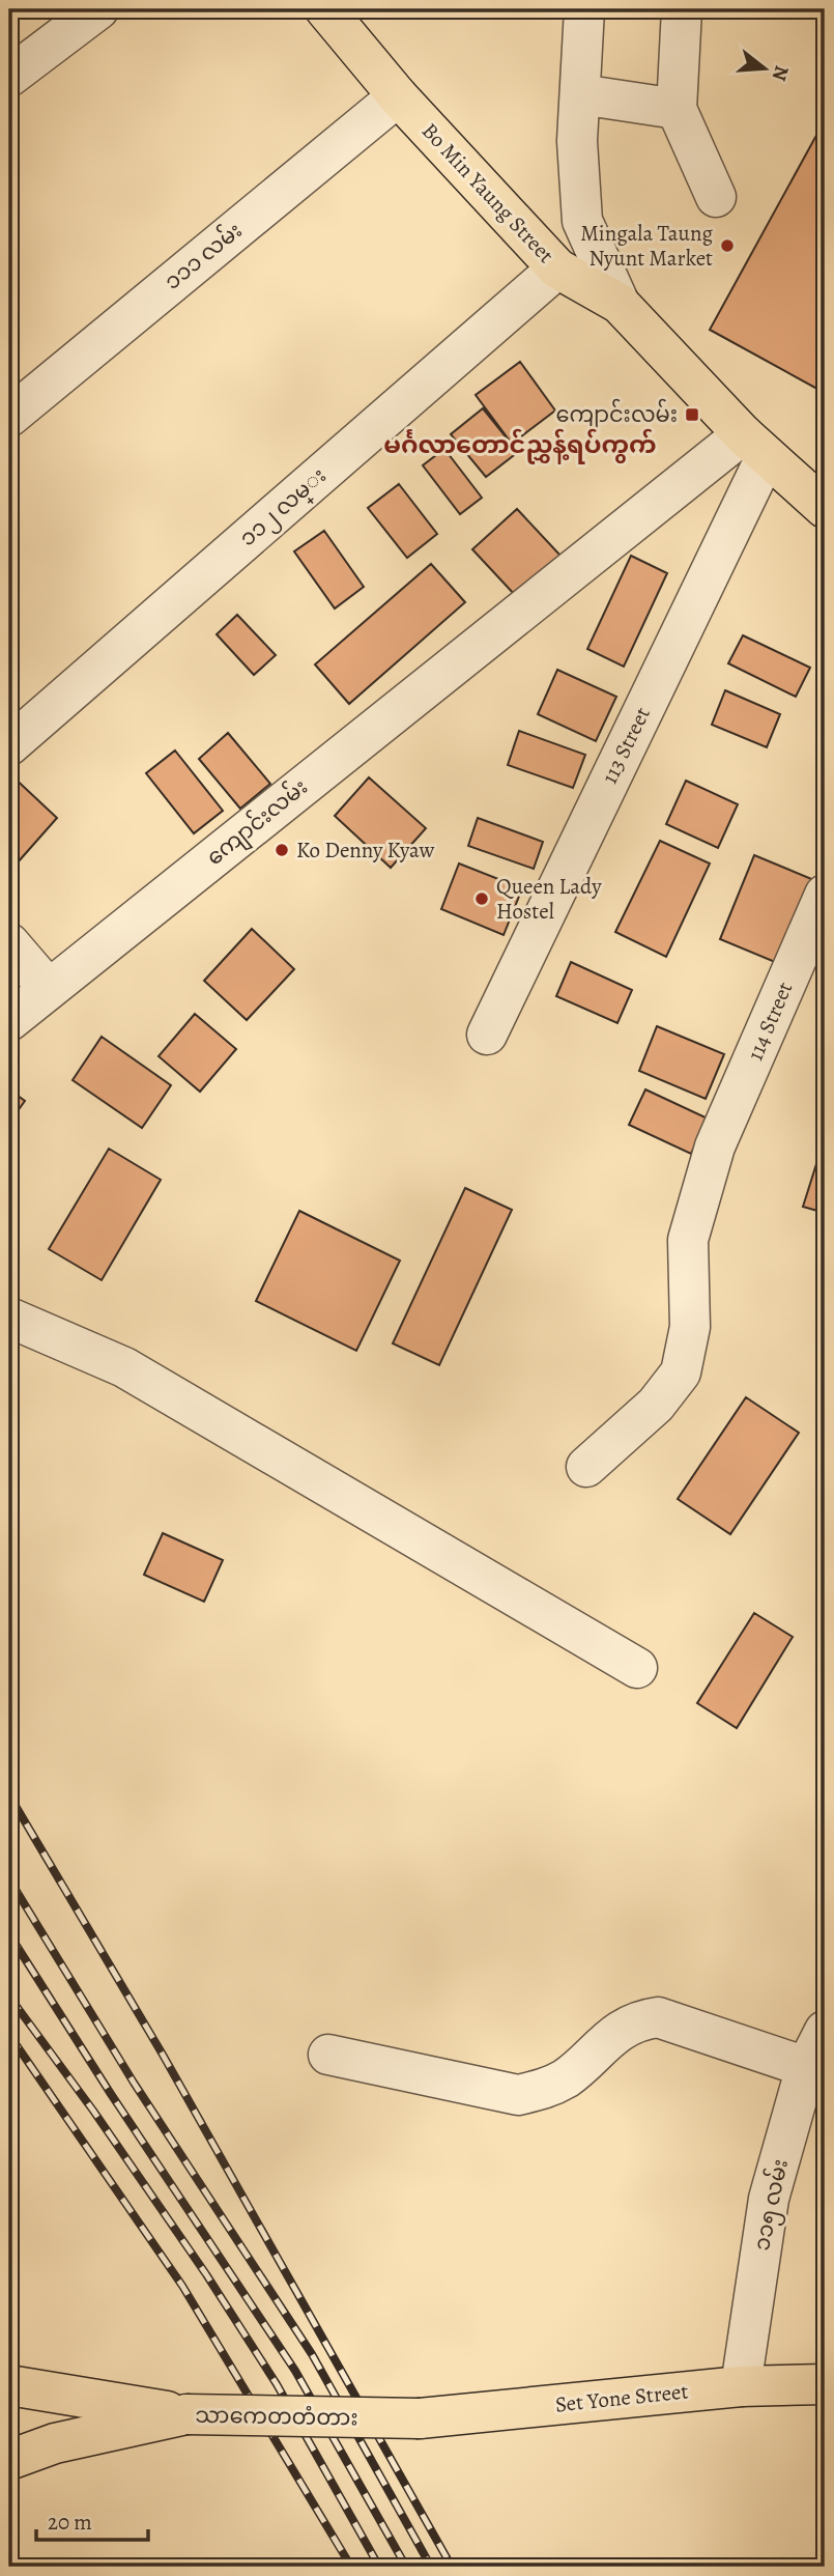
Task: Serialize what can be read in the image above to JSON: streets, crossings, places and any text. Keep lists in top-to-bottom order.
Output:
{
  "streets": {
    "main road": ["Bo Min Yaung Street", "Set Yone Street", "သာကေတတံတား"],
    "street": [
      "၁၁၁ လမ်း",
      "၁၁၂ လမ္း",
      "113 Street",
      "ကျောင်းလမ်း",
      "114 Street",
      "၁၁၅ လမ်း"
    ]
  },
  "crossings": [
    ["Bo Min Yaung Street", "၁၁၁ လမ်း"],
    ["Bo Min Yaung Street", "၁၁၂ လမ္း"],
    ["Bo Min Yaung Street", "113 Street"],
    ["Bo Min Yaung Street", "ကျောင်းလမ်း"],
    ["113 Street", "ကျောင်းလမ်း"],
    ["၁၁၅ လမ်း", "Set Yone Street"],
    ["Set Yone Street", "သာကေတတံတား"]
  ],
  "districts": ["မင်္ဂလာတောင်ညွှန့်ရပ်ကွက်"],
  "places": {
    "other": ["Mingala Taung Nyunt Market", "Ko Denny Kyaw", "Queen Lady Hostel"],
    "transit": ["ကျောင်းလမ်း"]
  },
  "scale_bar": "20 m",
  "north": "right"
}
